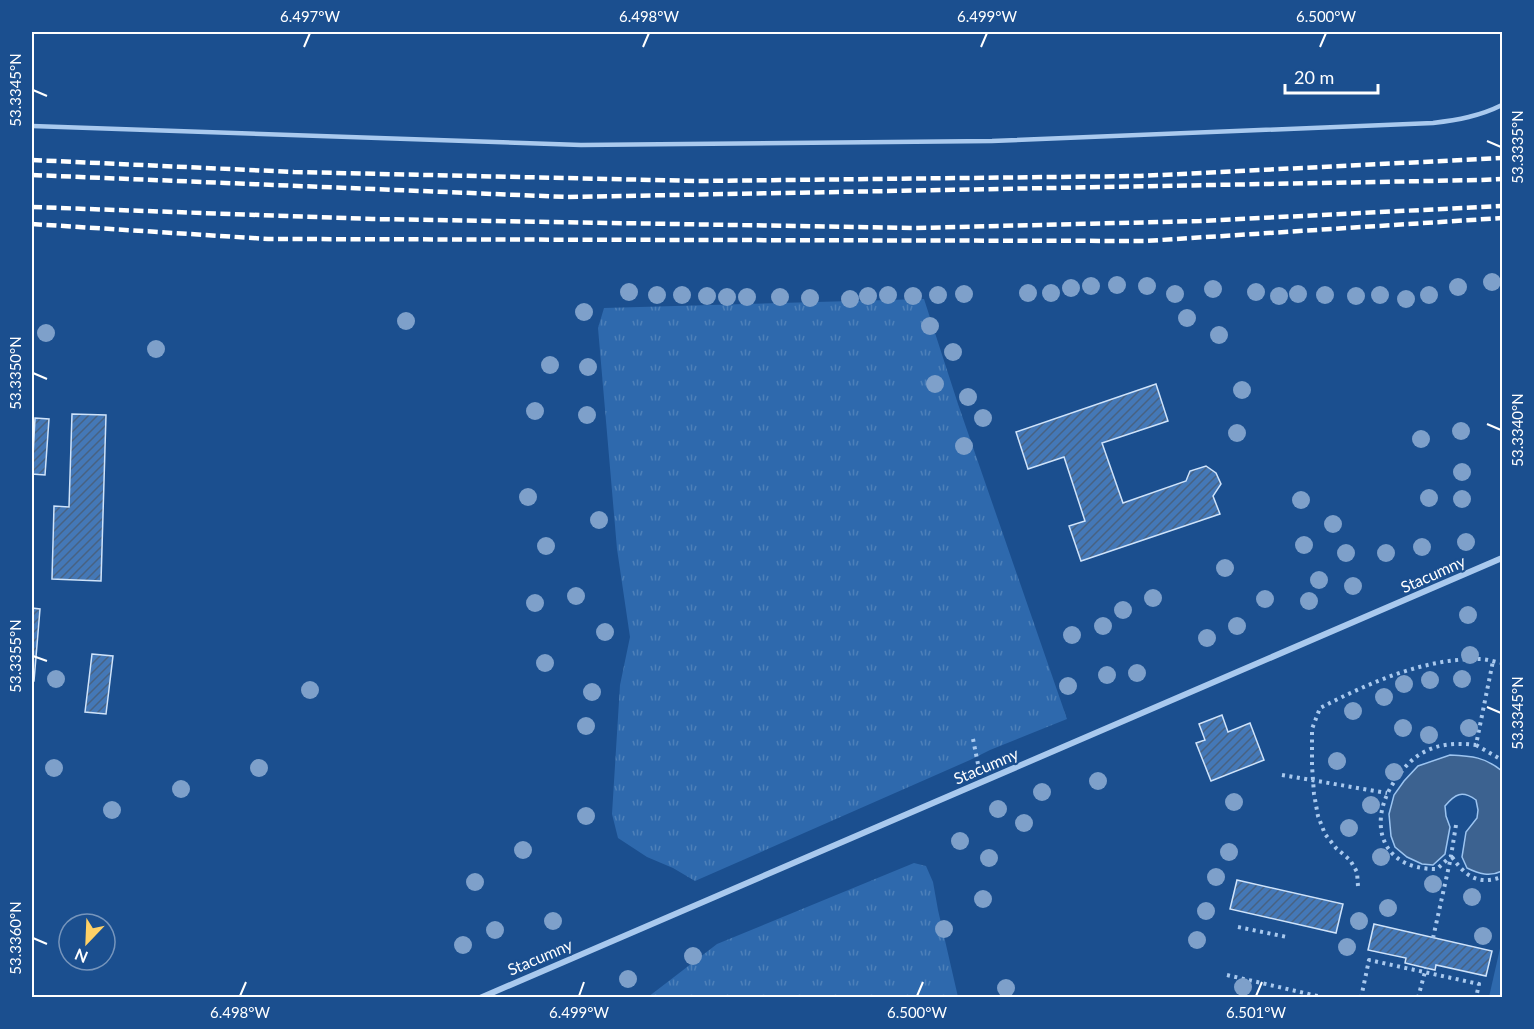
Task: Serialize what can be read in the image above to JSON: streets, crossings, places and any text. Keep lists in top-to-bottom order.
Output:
{
  "streets": {
    "street": ["Stacumny"]
  },
  "scale_bar": "20 m",
  "north": "bottom left",
  "coordinates": [
    "6.497°W",
    "6.498°W",
    "6.499°W",
    "6.500°W",
    "53.3345°N",
    "53.3335°N",
    "53.3350°N",
    "53.3340°N",
    "53.3355°N",
    "53.3360°N",
    "6.501°W"
  ]
}
